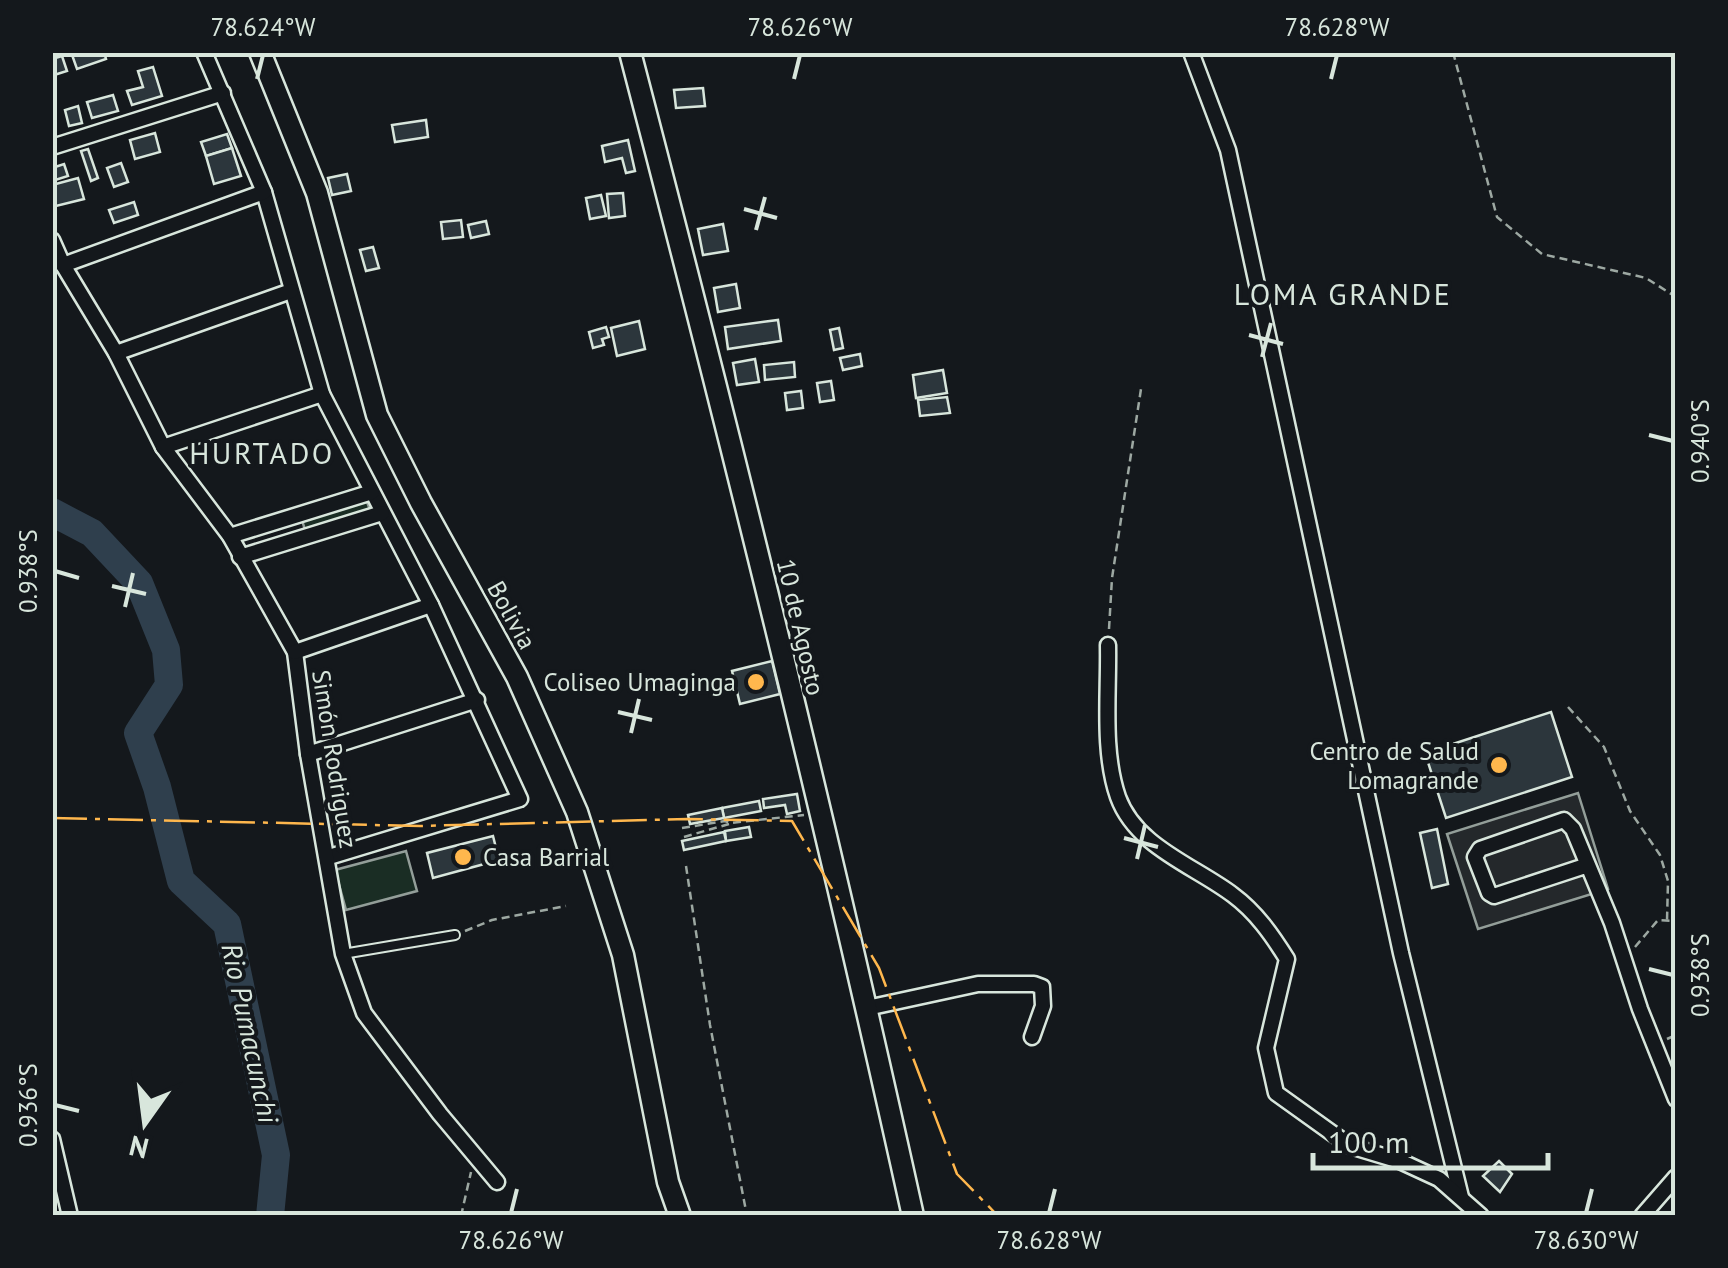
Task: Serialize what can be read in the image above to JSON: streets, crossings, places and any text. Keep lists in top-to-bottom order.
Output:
{
  "streets": {
    "street": ["Bolivia", "10 de Agosto", "Simón Rodriguez"]
  },
  "districts": ["LOMA GRANDE", "HURTADO"],
  "water": ["Rio Pumacunchi"],
  "places": ["Coliseo Umaginga", "Centro de Salud Lomagrande", "Casa Barrial"],
  "scale_bar": "100 m",
  "north": "bottom",
  "coordinates": [
    "78.624°W",
    "78.626°W",
    "78.628°W",
    "0.940°S",
    "0.938°S",
    "0.936°S",
    "78.630°W"
  ]
}
